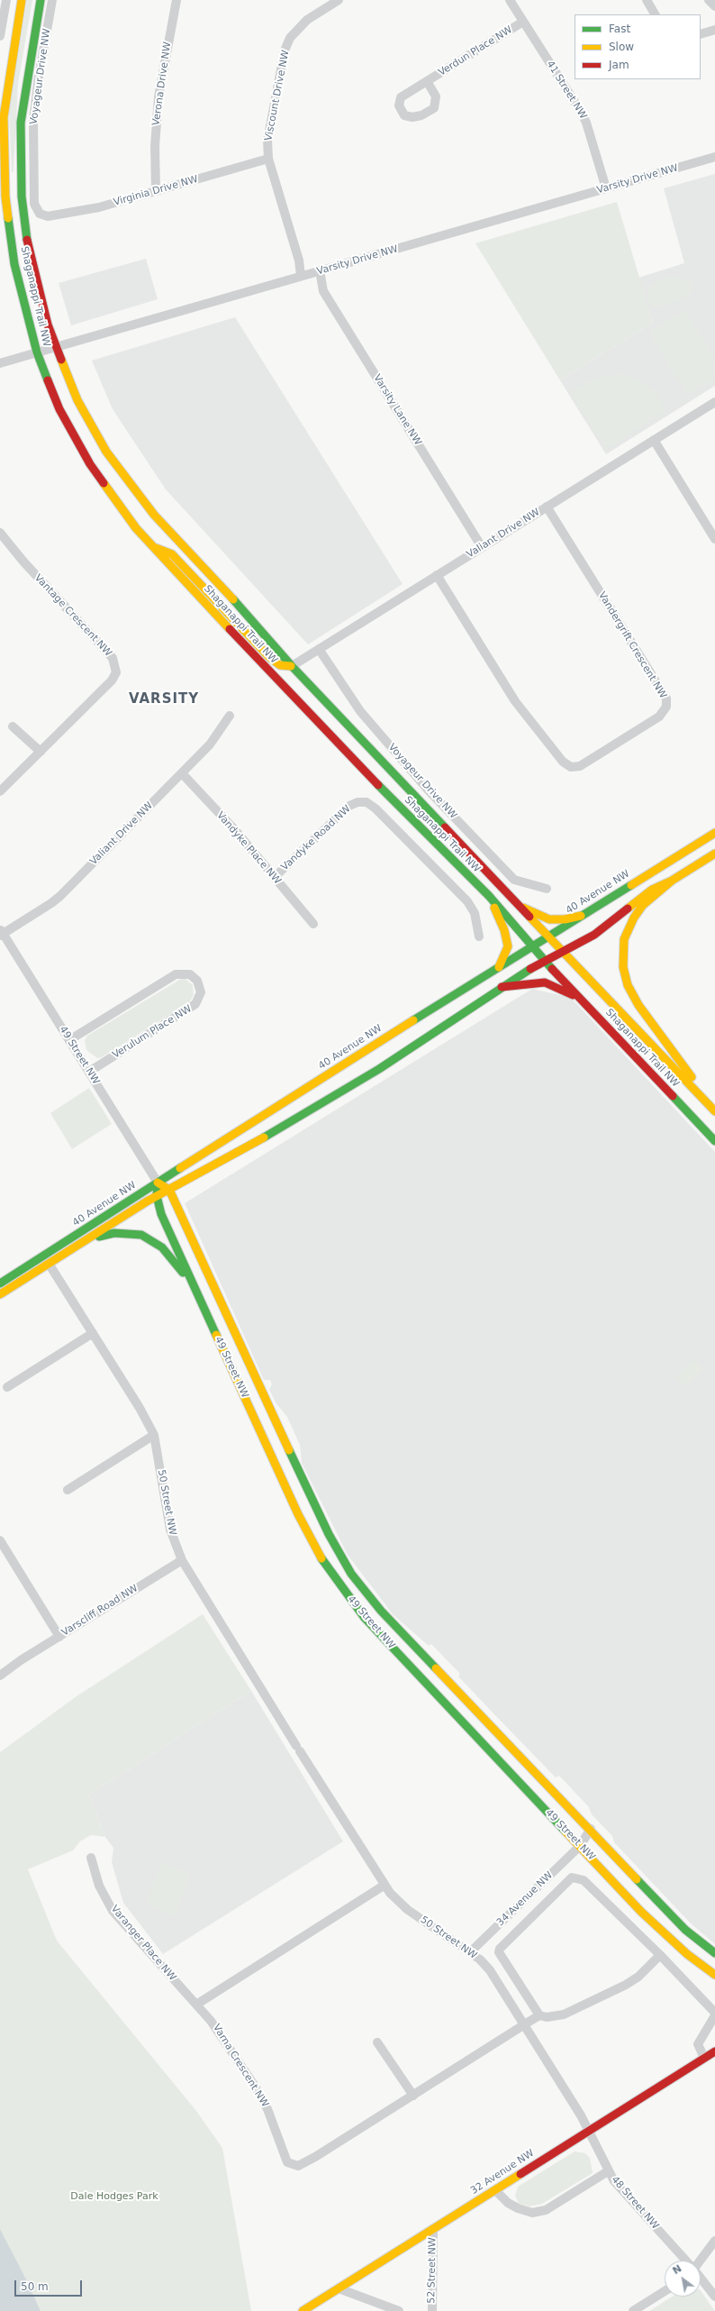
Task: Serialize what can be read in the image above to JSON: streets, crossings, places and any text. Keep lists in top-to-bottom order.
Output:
{
  "streets": {
    "street": [
      "Verdun Place NW",
      "Voyageur Drive NW",
      "Verona Drive NW",
      "41 Street NW",
      "Viscount Drive NW",
      "Varsity Drive NW",
      "Virginia Drive NW",
      "Shaganappi Trail NW",
      "Varsity Lane NW",
      "Valiant Drive NW",
      "Vantage Crescent NW",
      "Vandergrift Crescent NW",
      "Vandyke Road NW",
      "Vandyke Place NW",
      "40 Avenue NW",
      "Verulum Place NW",
      "49 Street NW",
      "50 Street NW",
      "Varscliff Road NW",
      "34 Avenue NW",
      "Varanger Place NW",
      "Varna Crescent NW",
      "32 Avenue NW",
      "48 Street NW",
      "52 Street NW"
    ]
  },
  "crossings": [
    ["Verdun Place NW", "41 Street NW"],
    ["Voyageur Drive NW", "Virginia Drive NW"],
    ["Voyageur Drive NW", "Valiant Drive NW"],
    ["Verona Drive NW", "Virginia Drive NW"],
    ["41 Street NW", "Varsity Drive NW"],
    ["Viscount Drive NW", "Varsity Drive NW"],
    ["Viscount Drive NW", "Virginia Drive NW"],
    ["Varsity Drive NW", "Shaganappi Trail NW"],
    ["Varsity Drive NW", "Varsity Lane NW"],
    ["Shaganappi Trail NW", "Valiant Drive NW"],
    ["Shaganappi Trail NW", "40 Avenue NW"],
    ["Varsity Lane NW", "Valiant Drive NW"],
    ["Valiant Drive NW", "Vandergrift Crescent NW"],
    ["Valiant Drive NW", "Vandyke Place NW"],
    ["Valiant Drive NW", "49 Street NW"],
    ["Vandyke Road NW", "Vandyke Place NW"],
    ["40 Avenue NW", "49 Street NW"],
    ["40 Avenue NW", "50 Street NW"],
    ["Verulum Place NW", "49 Street NW"],
    ["49 Street NW", "34 Avenue NW"],
    ["50 Street NW", "Varscliff Road NW"],
    ["50 Street NW", "34 Avenue NW"],
    ["50 Street NW", "Varna Crescent NW"],
    ["50 Street NW", "32 Avenue NW"],
    ["50 Street NW", "48 Street NW"],
    ["Varanger Place NW", "Varna Crescent NW"],
    ["32 Avenue NW", "48 Street NW"],
    ["32 Avenue NW", "52 Street NW"]
  ],
  "districts": ["VARSITY"],
  "parks": ["Dale Hodges Park"],
  "legend": ["Fast", "Slow", "Jam"],
  "scale_bar": "50 m",
  "north": "top left"
}
